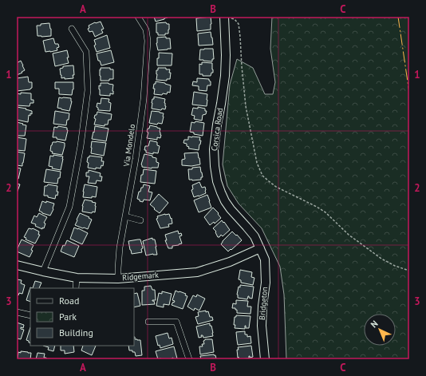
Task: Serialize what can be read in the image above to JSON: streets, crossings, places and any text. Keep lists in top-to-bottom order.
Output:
{
  "streets": {
    "street": [
      "Corsica Road",
      "Via Mondelo",
      "Ridgemark",
      "Bridgeton"
    ]
  },
  "crossings": [
    ["Corsica Road", "Ridgemark"],
    ["Corsica Road", "Bridgeton"],
    ["Via Mondelo", "Ridgemark"],
    ["Ridgemark", "Bridgeton"]
  ],
  "legend": ["Road", "Park", "Building"],
  "north": "top left",
  "grid": {
    "columns": ["A", "B", "C"],
    "rows": ["1", "2", "3"]
  }
}
